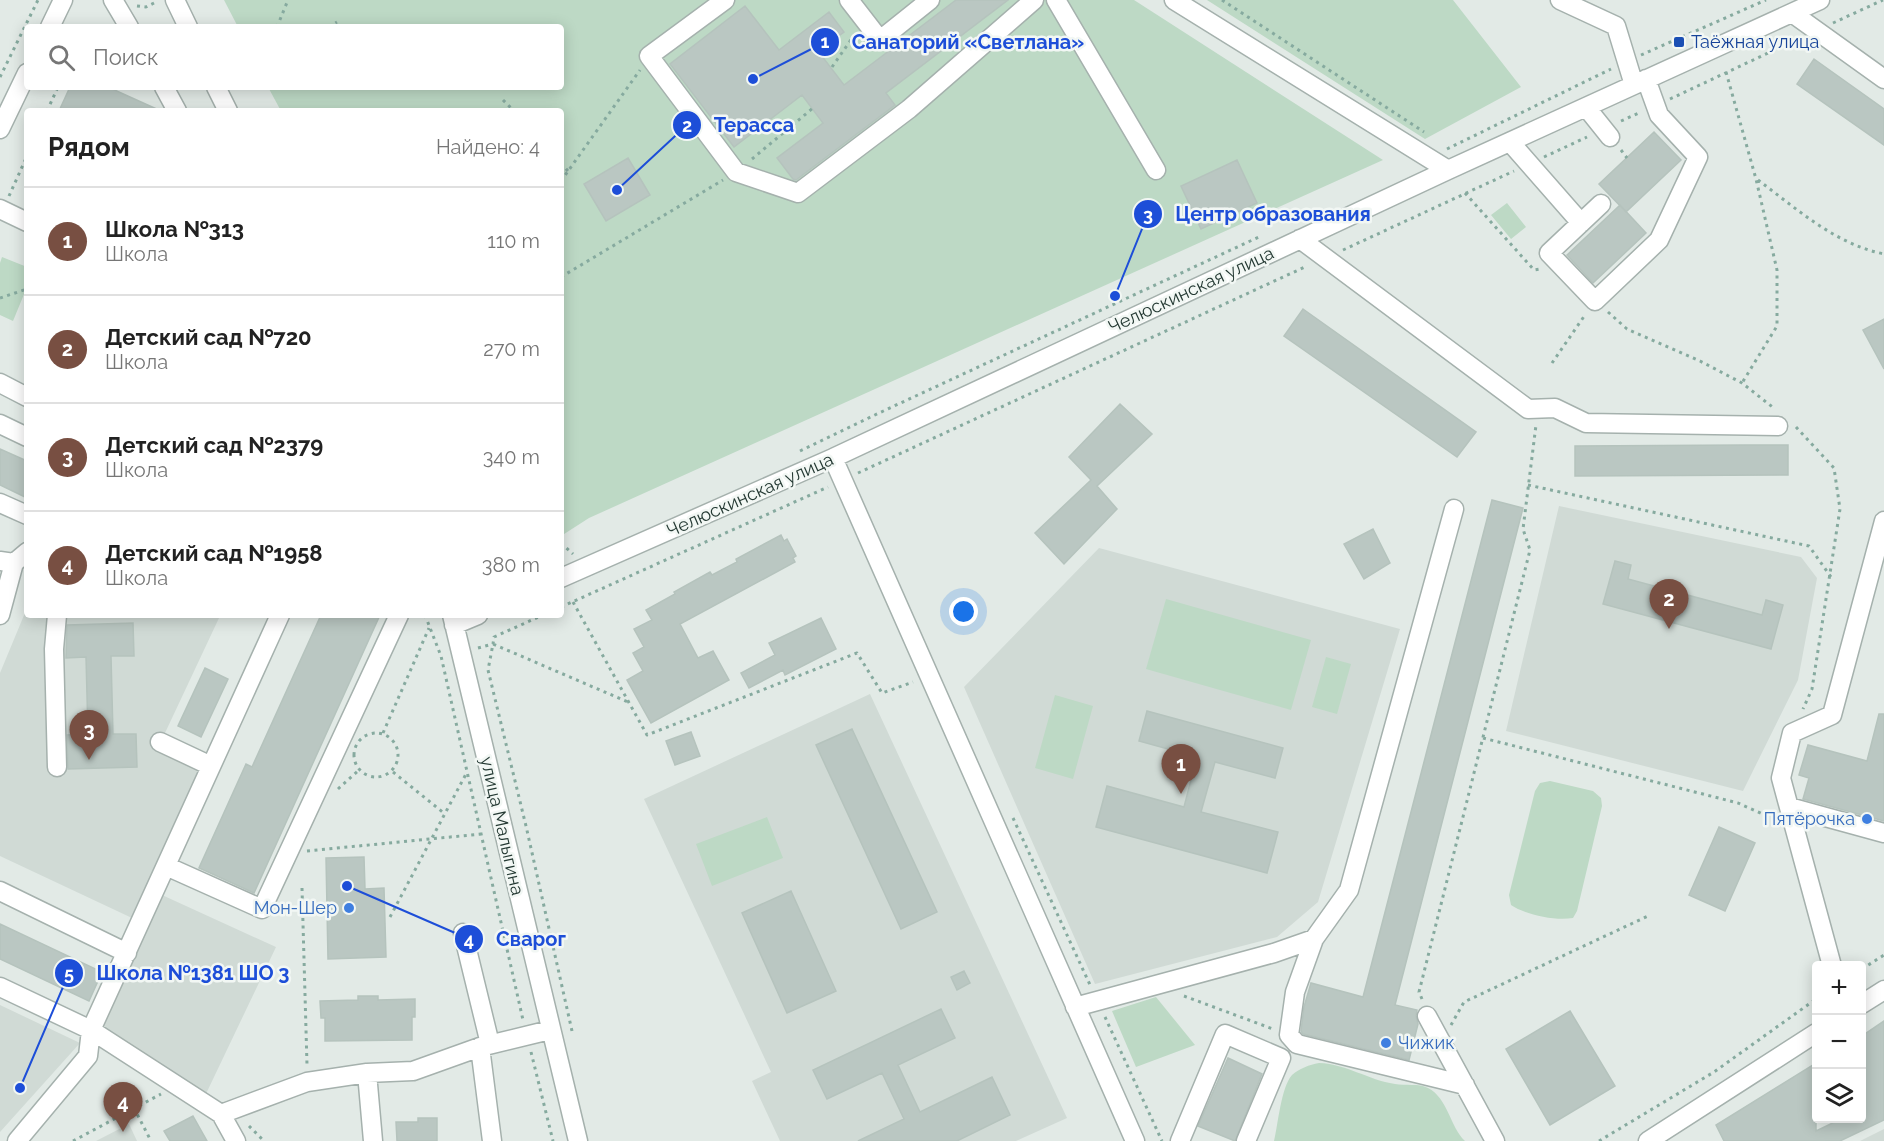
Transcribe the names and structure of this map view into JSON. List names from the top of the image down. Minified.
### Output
{"streets":{"street":["Челюскинская улица","улица Малыгина"]},"places":{"transit":["Таёжная улица"],"other":["Санаторий «Светлана»","Терасса","Центр образования","Пятёрочка","Сварог","Мон-Шер","Чижик","Школа №1381 ШО 3"]},"page":{"search":"Поиск","heading":["Рядом","Найдено: 4"],"list":[{"mark":"1","name":"Школа №313","note":"Школа","value":"110 m"},{"mark":"2","name":"Детский сад №720","note":"Школа","value":"270 m"},{"mark":"3","name":"Детский сад №2379","note":"Школа","value":"340 m"},{"mark":"4","name":"Детский сад №1958","note":"Школа","value":"380 m"}],"pins":["2","3","1","4"],"map_buttons":["+","−"]}}
